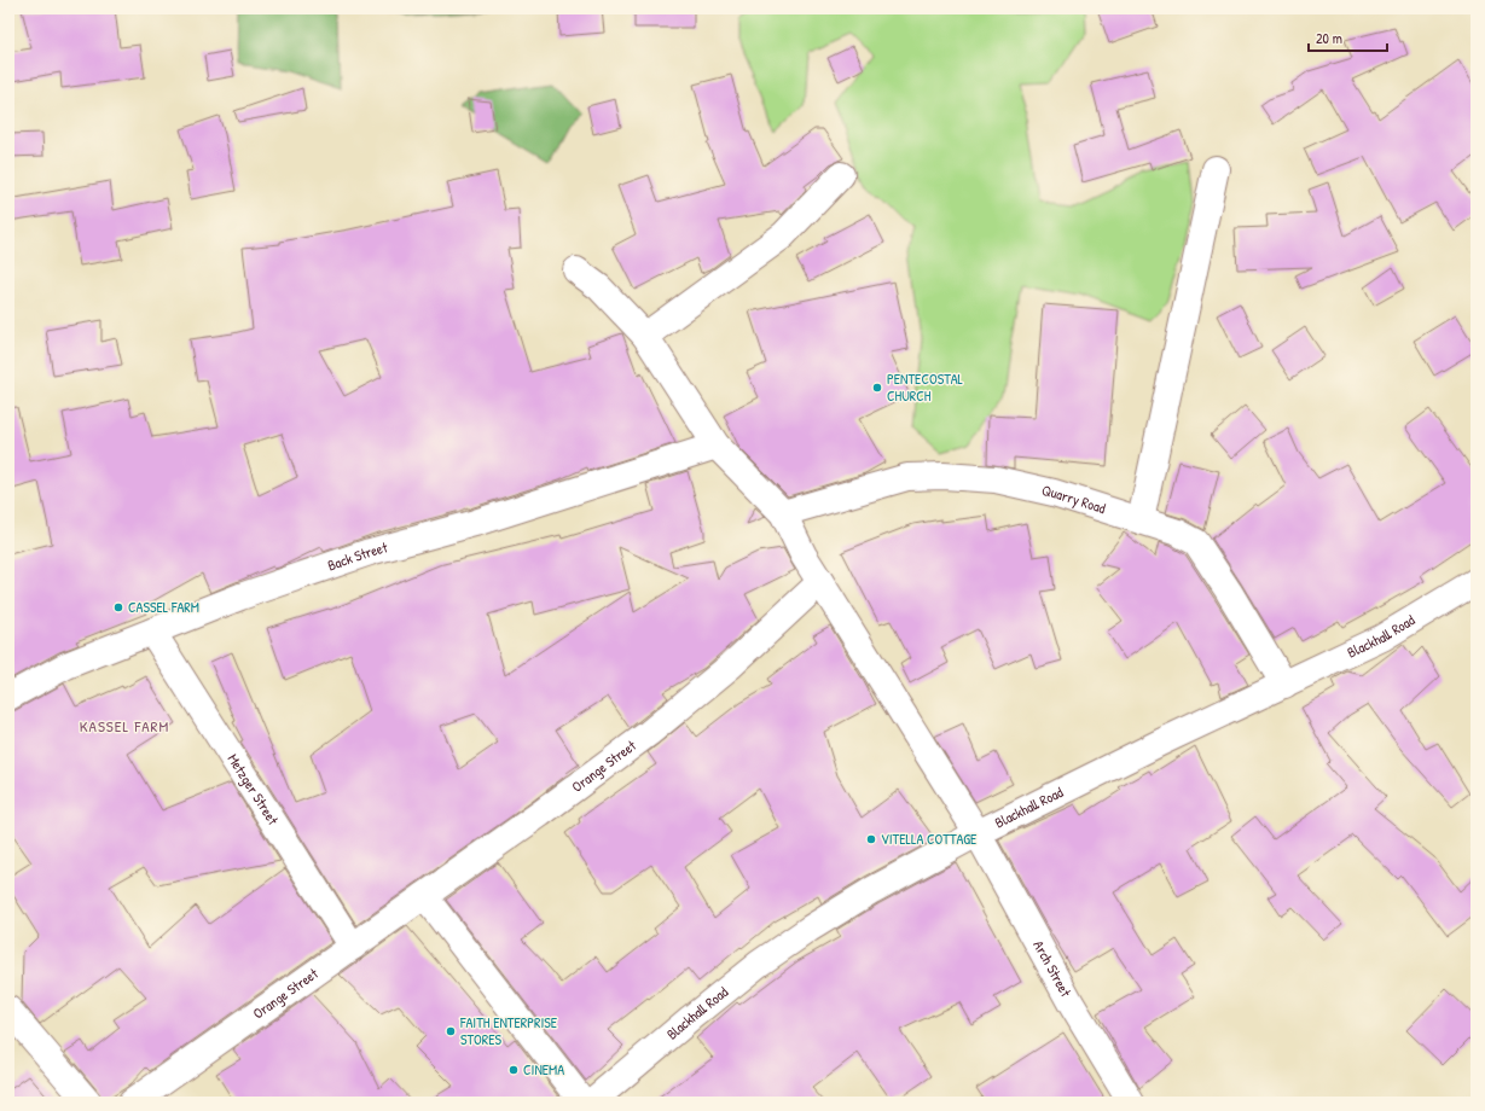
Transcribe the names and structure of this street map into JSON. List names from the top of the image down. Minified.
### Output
{"streets":{"street":["Quarry Road","Back Street","Blackhall Road","Orange Street","Metzger Street","Arch Street"]},"crossings":[["Quarry Road","Blackhall Road"],["Back Street","Metzger Street"],["Blackhall Road","Arch Street"],["Orange Street","Metzger Street"]],"districts":["KASSEL FARM"],"places":["PENTECOSTAL CHURCH","CASSEL FARM","VITELLA COTTAGE","FAITH ENTERPRISE STORES","CINEMA"],"scale_bar":"20 m"}
